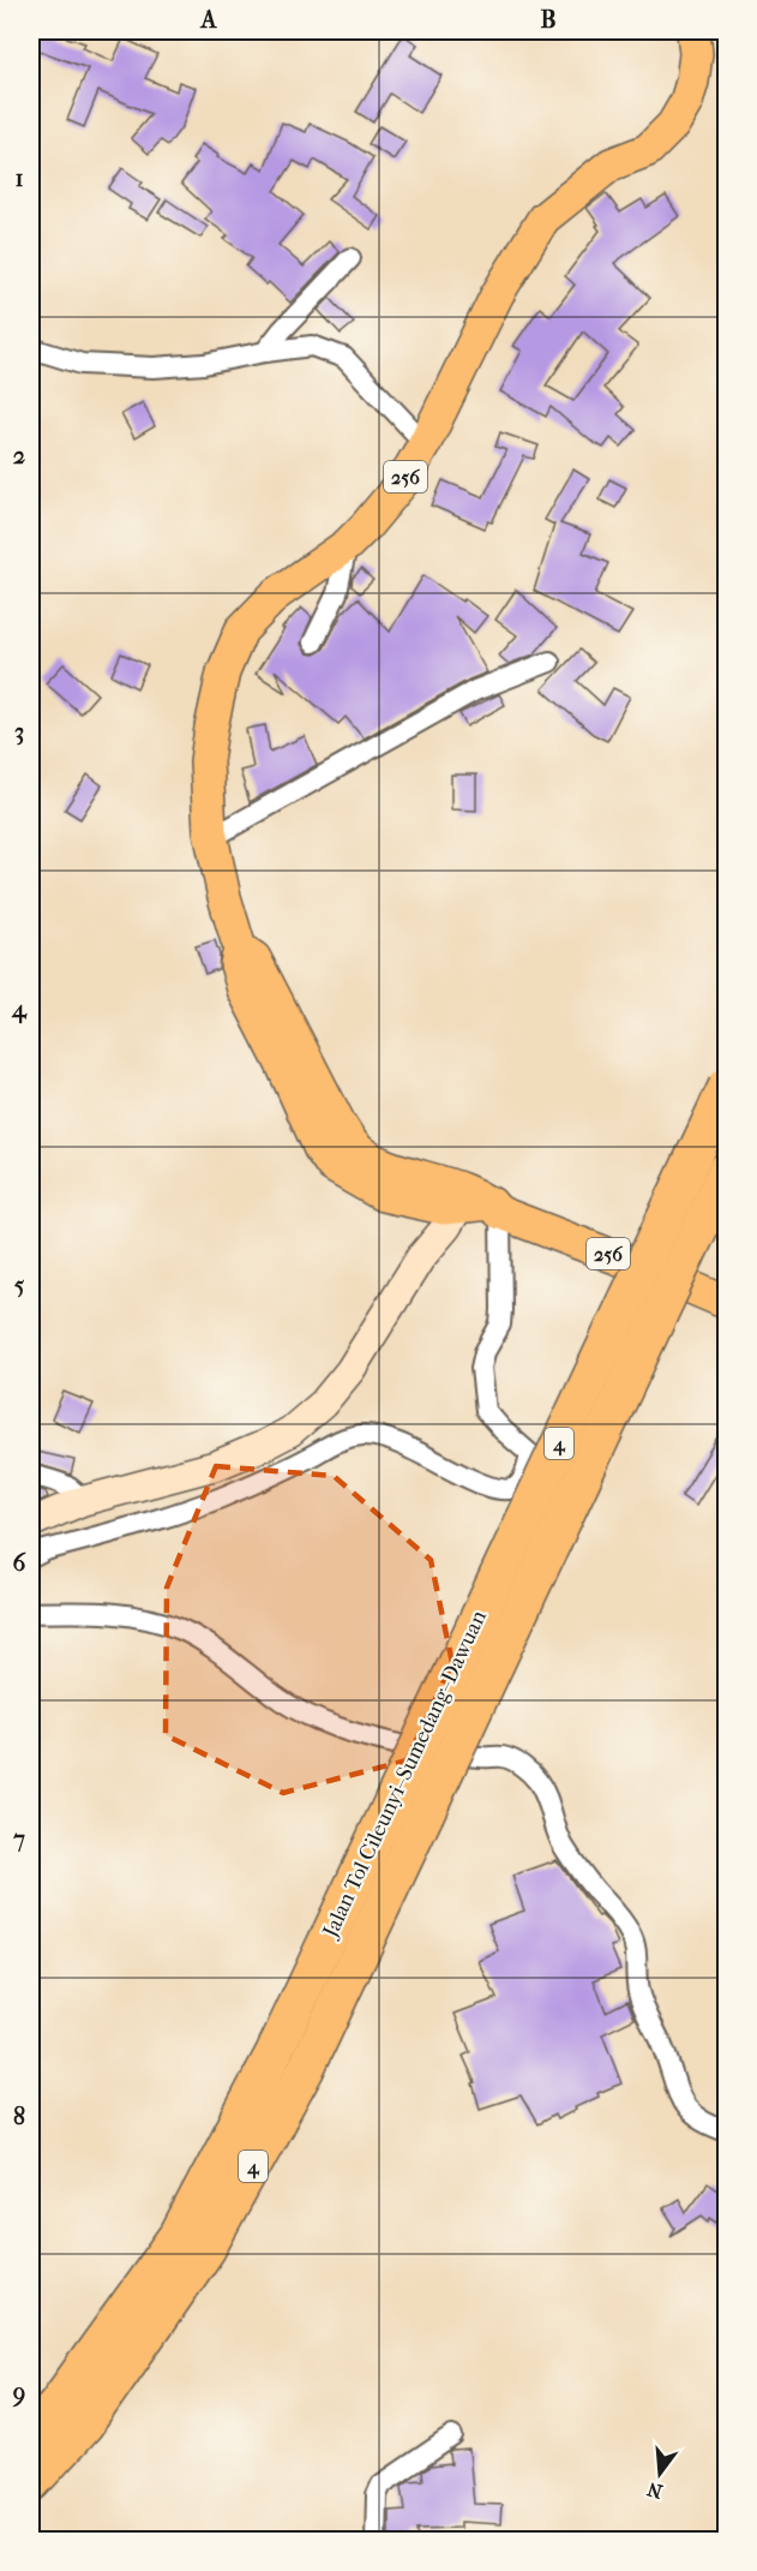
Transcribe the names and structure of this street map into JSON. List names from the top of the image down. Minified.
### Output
{"streets":{"highway":["4","Jalan Tol Cileunyi–Sumedang–Dawuan"],"main road":["256"]},"north":"bottom","grid":{"columns":["A","B"],"rows":["1","2","3","4","5","6","7","8","9"]}}
